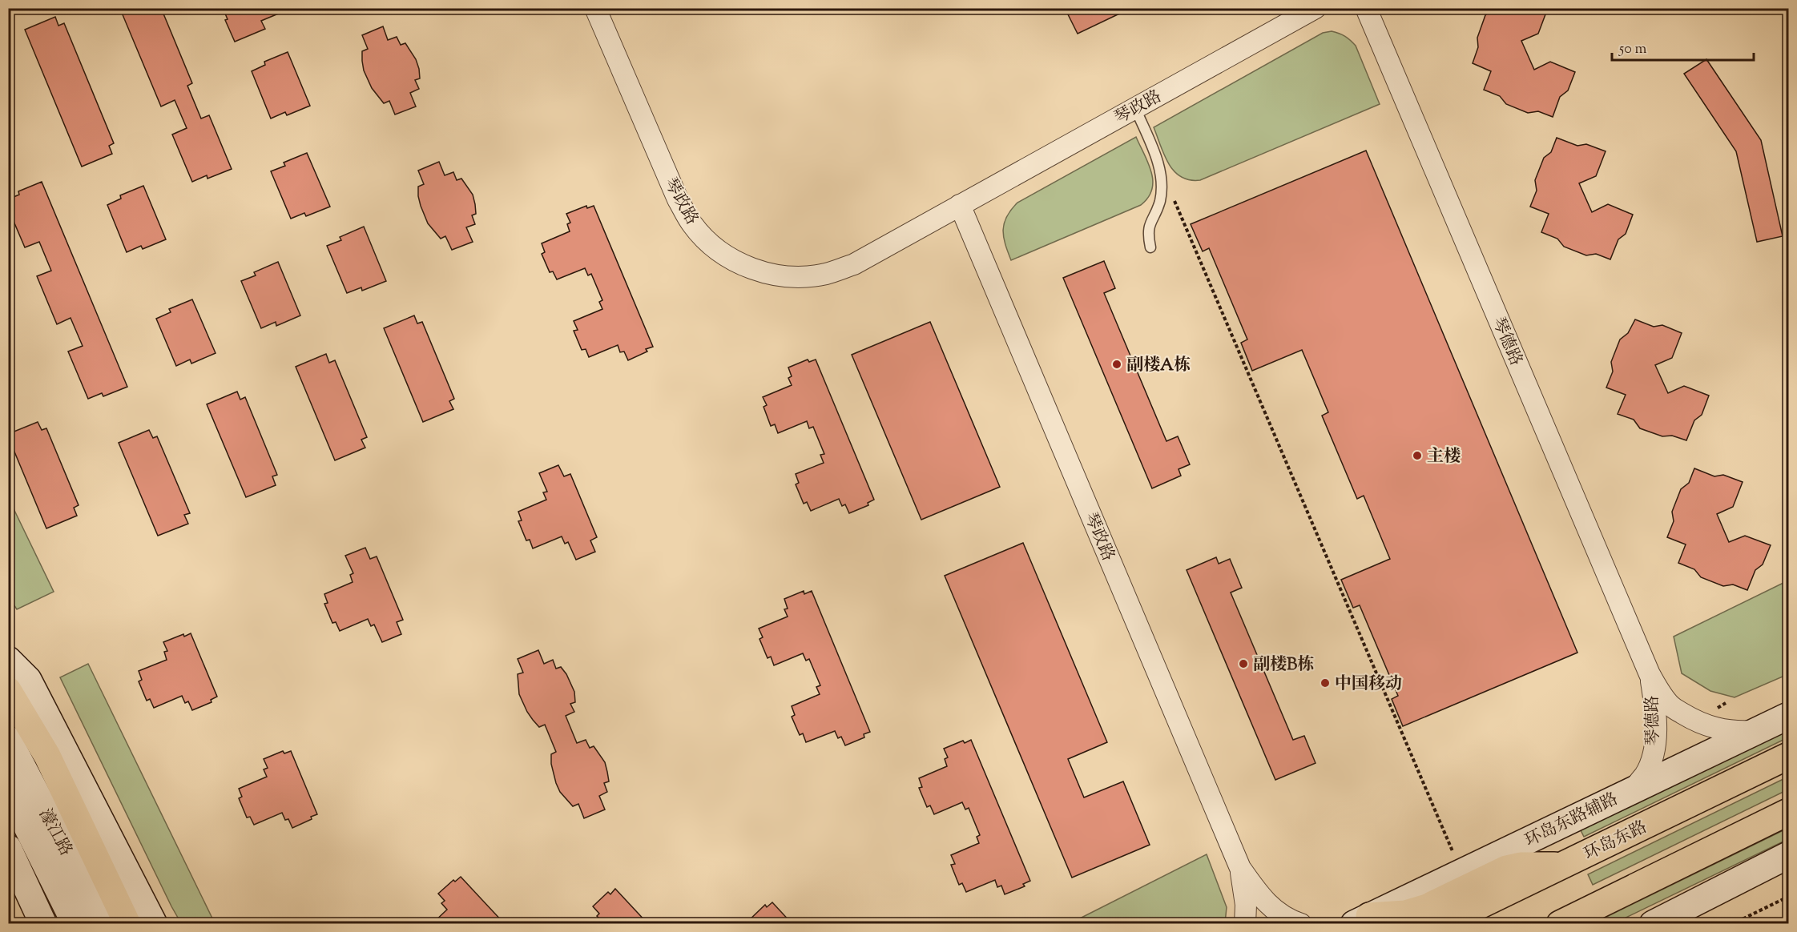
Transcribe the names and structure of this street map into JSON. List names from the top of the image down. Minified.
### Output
{"streets":{"main road":["环岛东路辅路","濠江路","环岛东路"],"street":["琴政路","琴德路"]},"crossings":[["琴德路","环岛东路辅路"]],"places":["副楼A栋","主楼","副楼B栋","中国移动"],"scale_bar":"50 m"}
